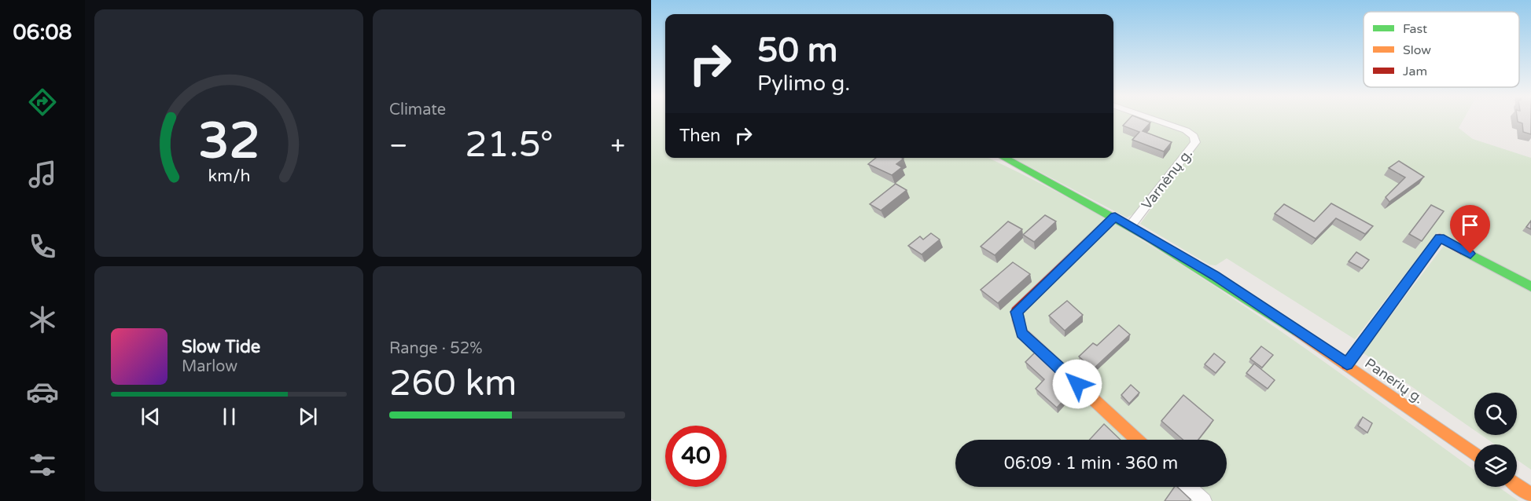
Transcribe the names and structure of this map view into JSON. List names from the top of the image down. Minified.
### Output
{"streets":{"street":["Varnėnų g.","Panerių g."]},"crossings":[["Varnėnų g.","Panerių g."]],"legend":["Fast","Slow","Jam"],"page":{"tabs":"06:08","tile":["Climate",["Range · 52%","260 km"]],"turn":["50 m","Pylimo g."],"then":"Then","heat":["−","21.5°","+"],"song":["Slow Tide","Marlow"],"limit":"40","trip":"06:09 · 1 min · 360 m","gauge":["32","km/h"]}}
